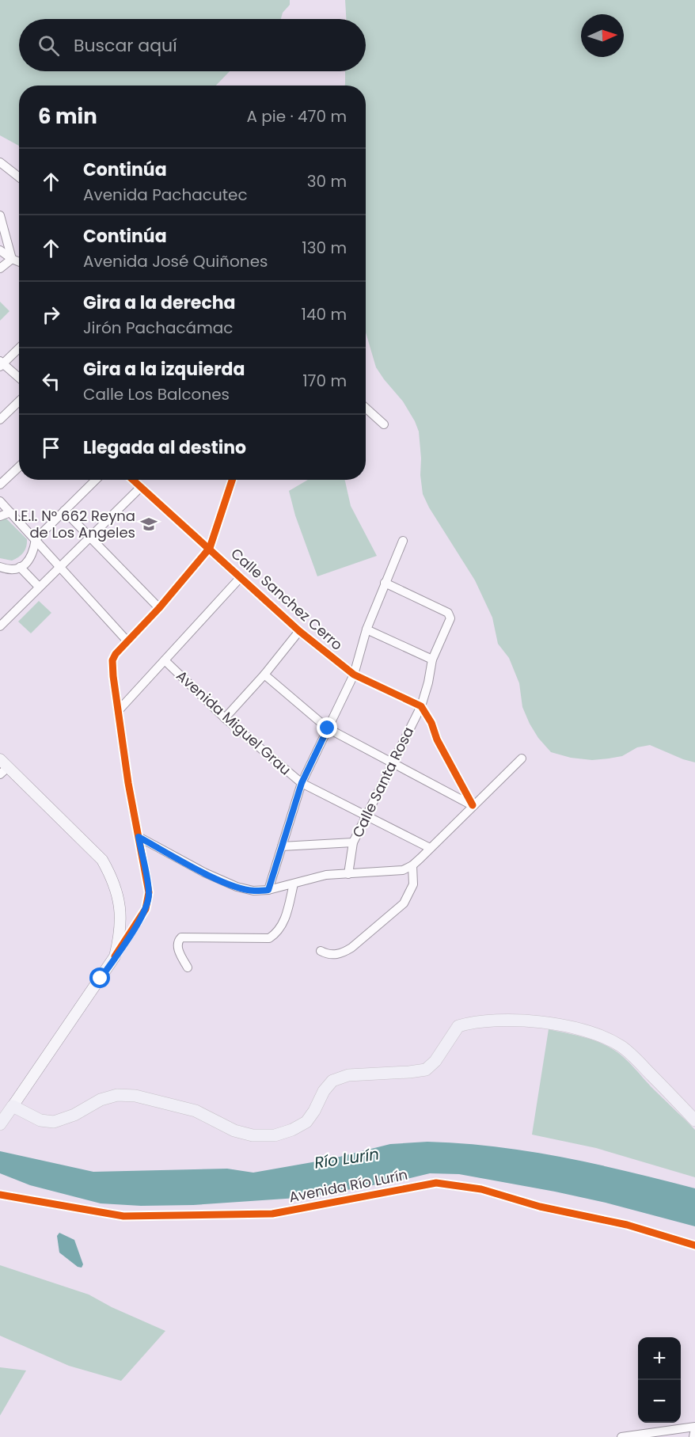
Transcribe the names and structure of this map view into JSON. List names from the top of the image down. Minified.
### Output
{"streets":{"street":["Calle Sanchez Cerro","Avenida Miguel Grau","Calle Santa Rosa","Avenida Río Lurín"]},"crossings":[["Calle Sanchez Cerro","Calle Santa Rosa"],["Avenida Miguel Grau","Calle Santa Rosa"]],"water":["Río Lurín"],"places":{"school or university":["I.E.I. N° 662 Reyna de Los Angeles"]},"north":"right","page":{"search":"Buscar aquí","heading":["6 min","A pie · 470 m"],"list":[["Continúa","Avenida Pachacutec","30 m"],["Continúa","Avenida José Quiñones","130 m"],["Gira a la derecha","Jirón Pachacámac","140 m"],["Gira a la izquierda","Calle Los Balcones","170 m"],"Llegada al destino"],"map_buttons":["+","−"]}}
